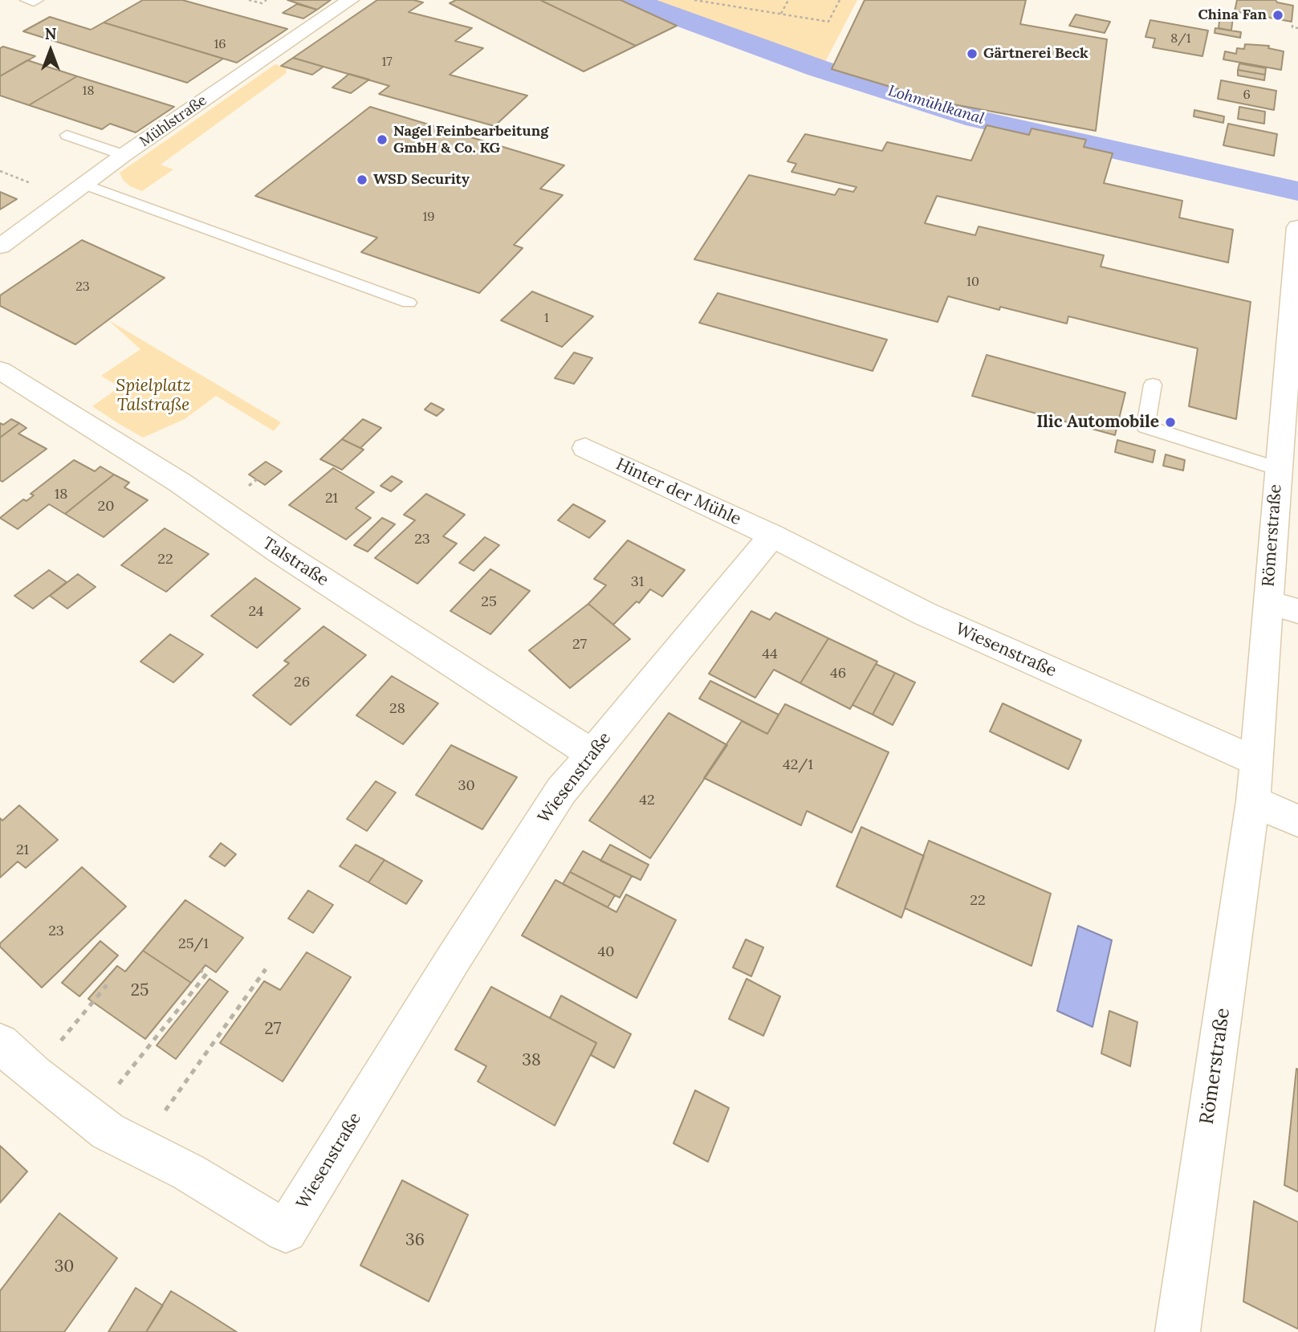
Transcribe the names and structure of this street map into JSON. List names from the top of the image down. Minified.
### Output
{"streets":{"street":["Mühlstraße","Hinter der Mühle","Römerstraße","Talstraße","Wiesenstraße"]},"crossings":[["Hinter der Mühle","Wiesenstraße"],["Römerstraße","Wiesenstraße"],["Talstraße","Wiesenstraße"]],"water":["Lohmühlkanal"],"parks":["Spielplatz Talstraße"],"places":["China Fan","Gärtnerei Beck","Nagel Feinbearbeitung GmbH & Co. KG","WSD Security","Ilic Automobile"],"house_numbers":["8/1","16","17","18","6","19","10","23","1","18","21","20","23","22","31","25","24","27","44","46","26","28","42/1","30","42","21","22","23","25/1","40","25","27","38","36","30"],"north":"top"}
